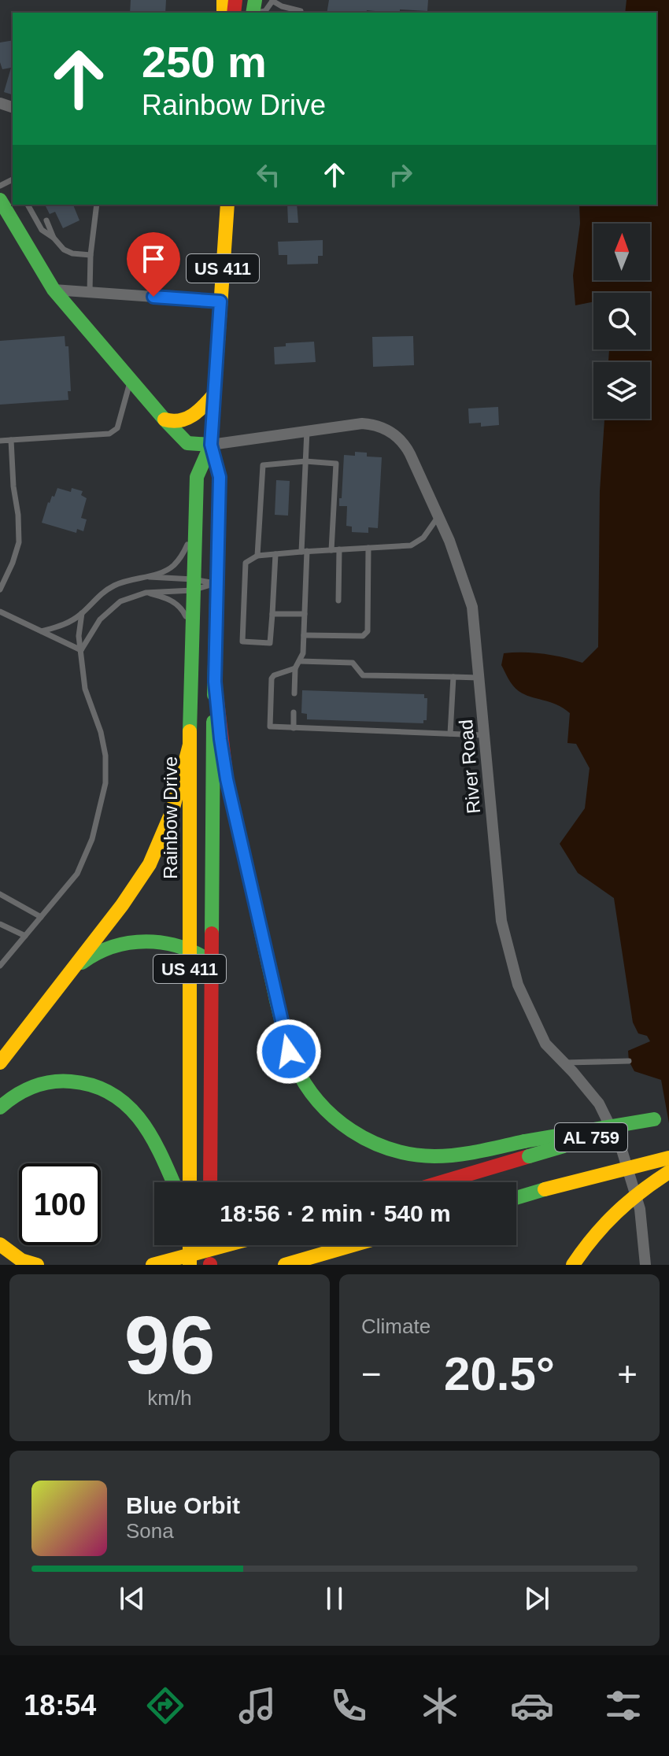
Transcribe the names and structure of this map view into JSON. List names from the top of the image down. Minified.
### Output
{"streets":{"main road":["US 411","Rainbow Drive","AL 759"],"street":["River Road"]},"crossings":[["River Road","Rainbow Drive"]],"north":"top","page":{"turn":["250 m","Rainbow Drive"],"limit":"100","trip":"18:56 · 2 min · 540 m","tile":[["96","km/h"],"Climate"],"heat":["−","20.5°","+"],"song":["Blue Orbit","Sona"],"tabs":"18:54"}}
